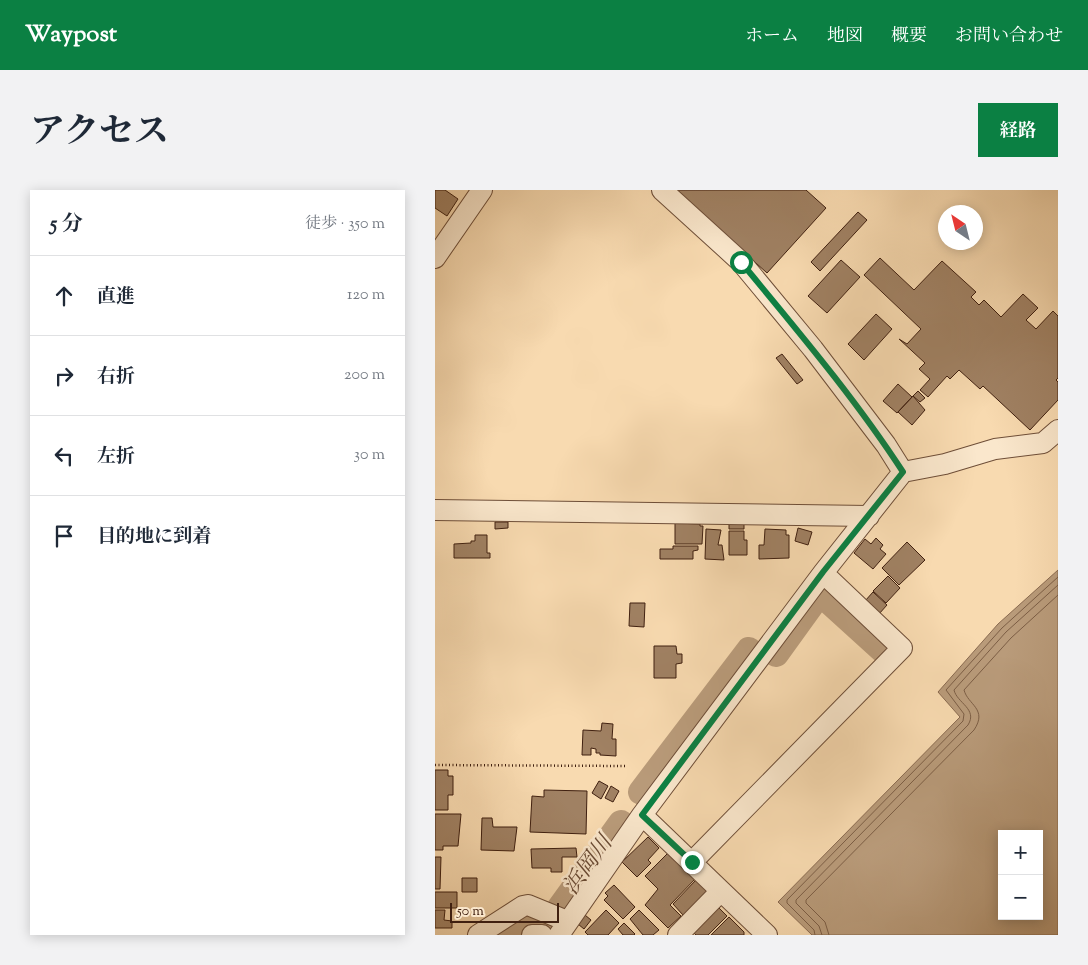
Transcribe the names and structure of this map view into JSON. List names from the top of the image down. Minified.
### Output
{"water":["浜岡川"],"scale_bar":"50 m","north":"top left","page":{"header":"Waypost","nav":["ホーム","地図","概要","お問い合わせ"],"title":"アクセス","buttons":"経路","heading":["5 分","徒歩 · 350 m"],"list":[["直進","120 m"],["右折","200 m"],["左折","30 m"],"目的地に到着"],"map_buttons":["+","−"],"scale":"50 m"}}
